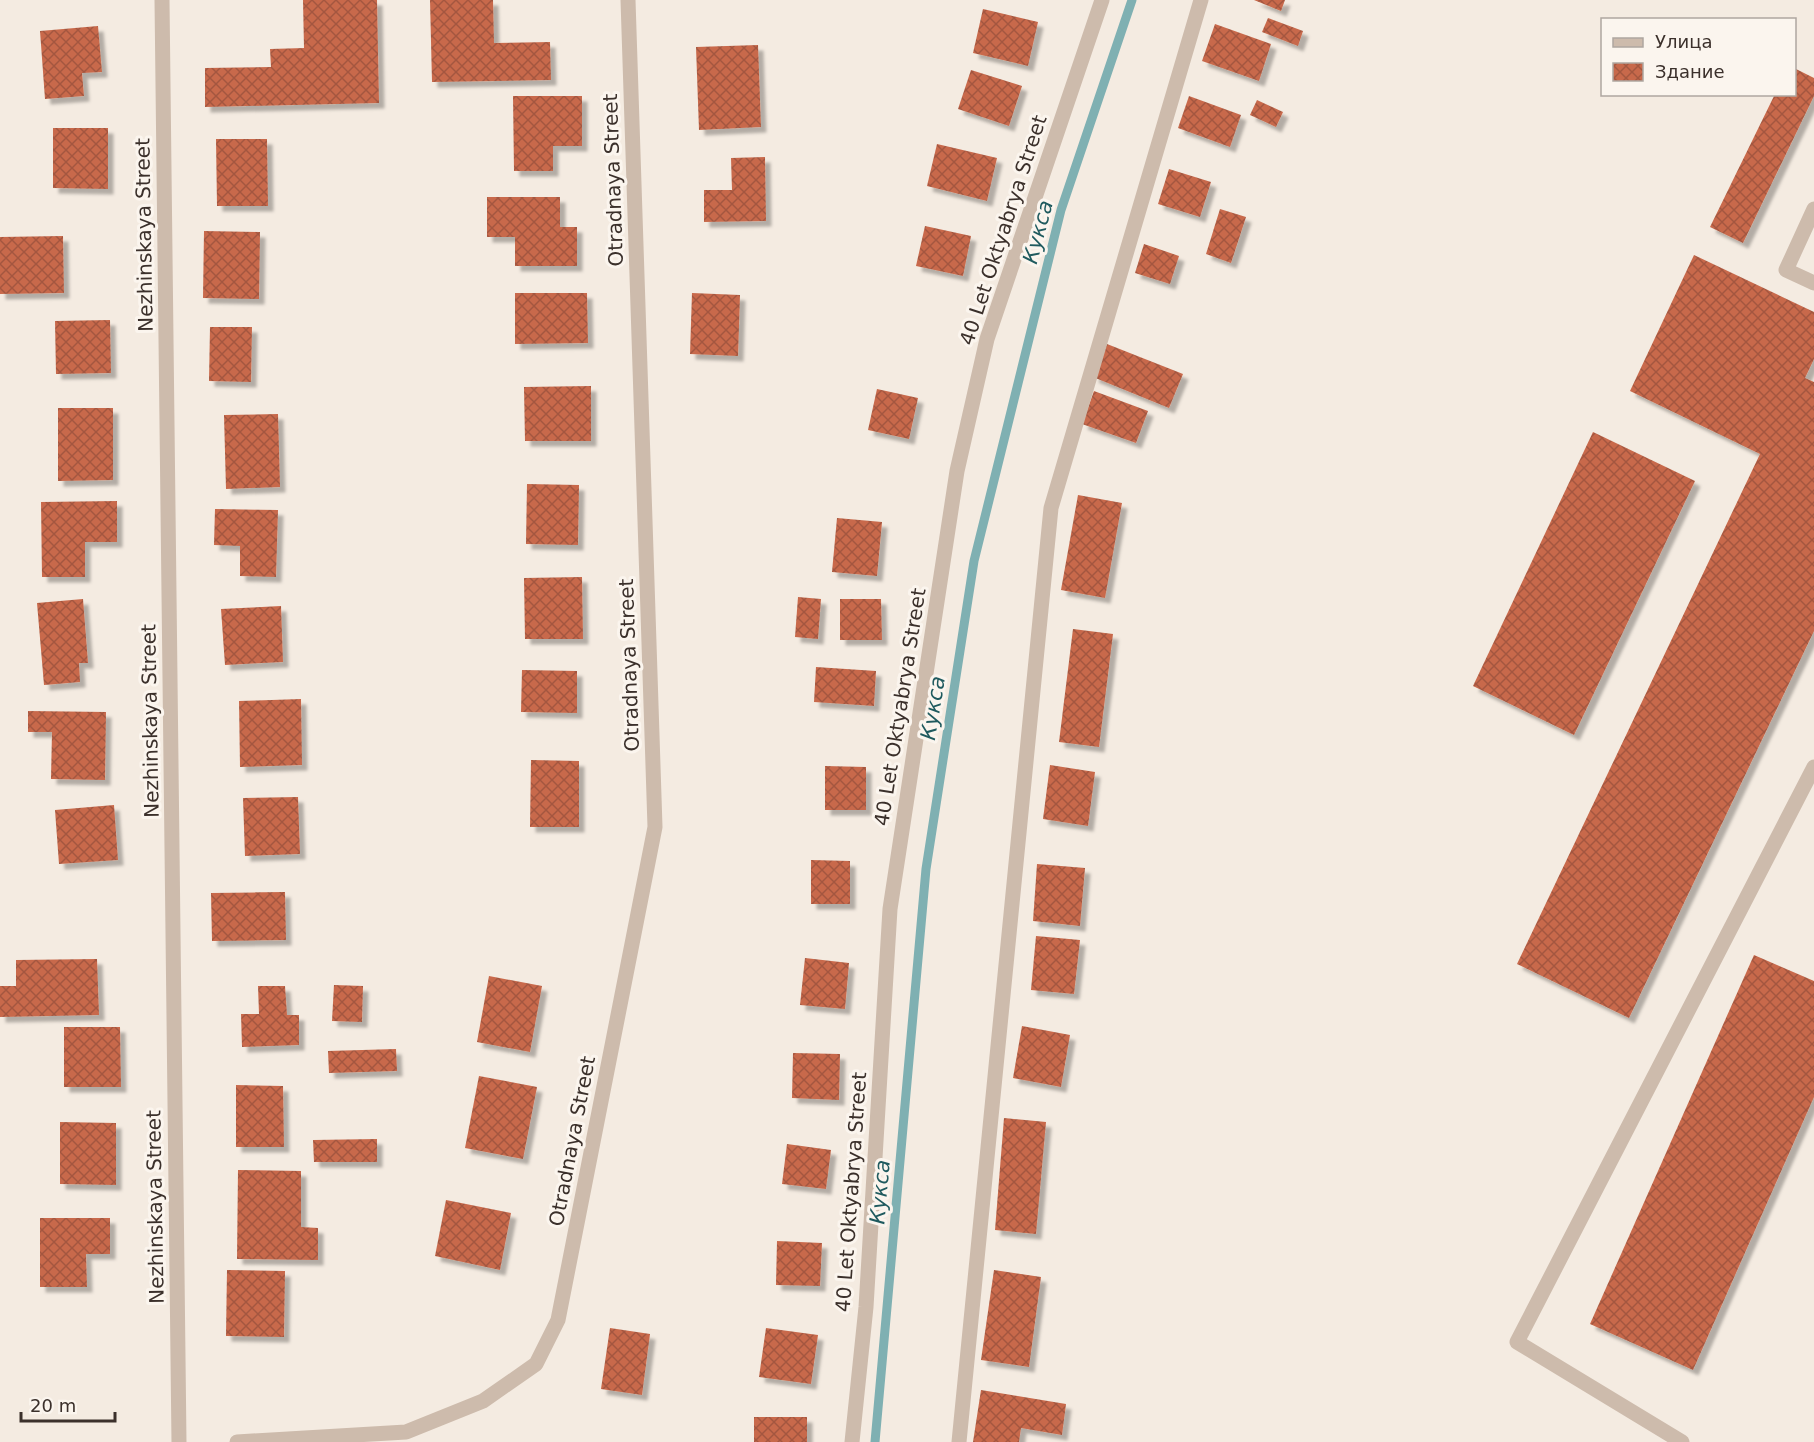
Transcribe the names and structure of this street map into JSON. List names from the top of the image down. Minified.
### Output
{"streets":{"street":["Otradnaya Street","40 Let Oktyabrya Street","Nezhinskaya Street"]},"water":["Кукса"],"legend":["Улица","Здание"],"scale_bar":"20 m"}
